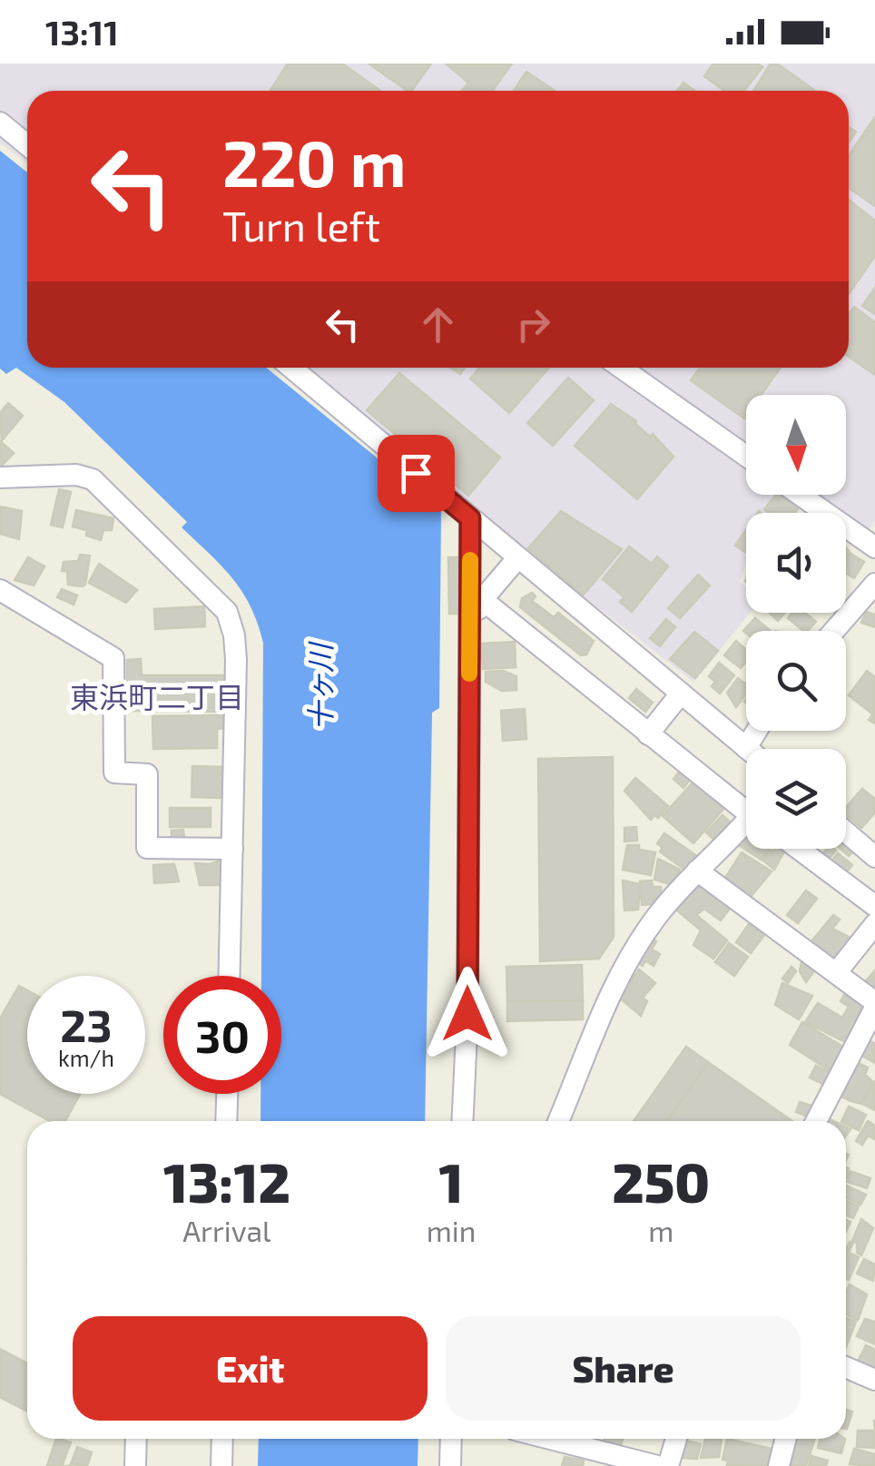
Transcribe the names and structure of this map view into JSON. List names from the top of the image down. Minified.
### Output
{"districts":["東浜町二丁目"],"water":["十ヶ川"],"north":"bottom","page":{"status":"13:11","turn":["220 m","Turn left"],"speed":"23 km/h","limit":"30","eta":["13:12","Arrival","1","min","250","m"],"buttons":["Exit","Share"]}}
